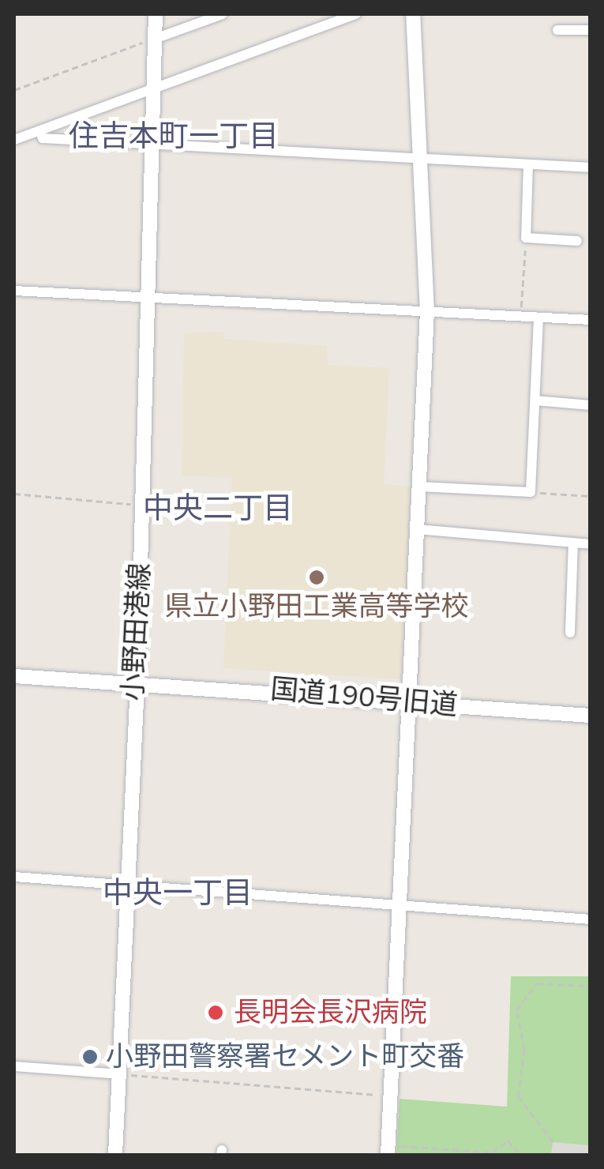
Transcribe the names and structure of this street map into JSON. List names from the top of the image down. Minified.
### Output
{"streets":{"street":["小野田港線","国道190号旧道"]},"crossings":[["小野田港線","国道190号旧道"]],"districts":["住吉本町一丁目","中央二丁目","中央一丁目"],"places":["県立小野田工業高等学校","長明会長沢病院","小野田警察署セメント町交番"]}
